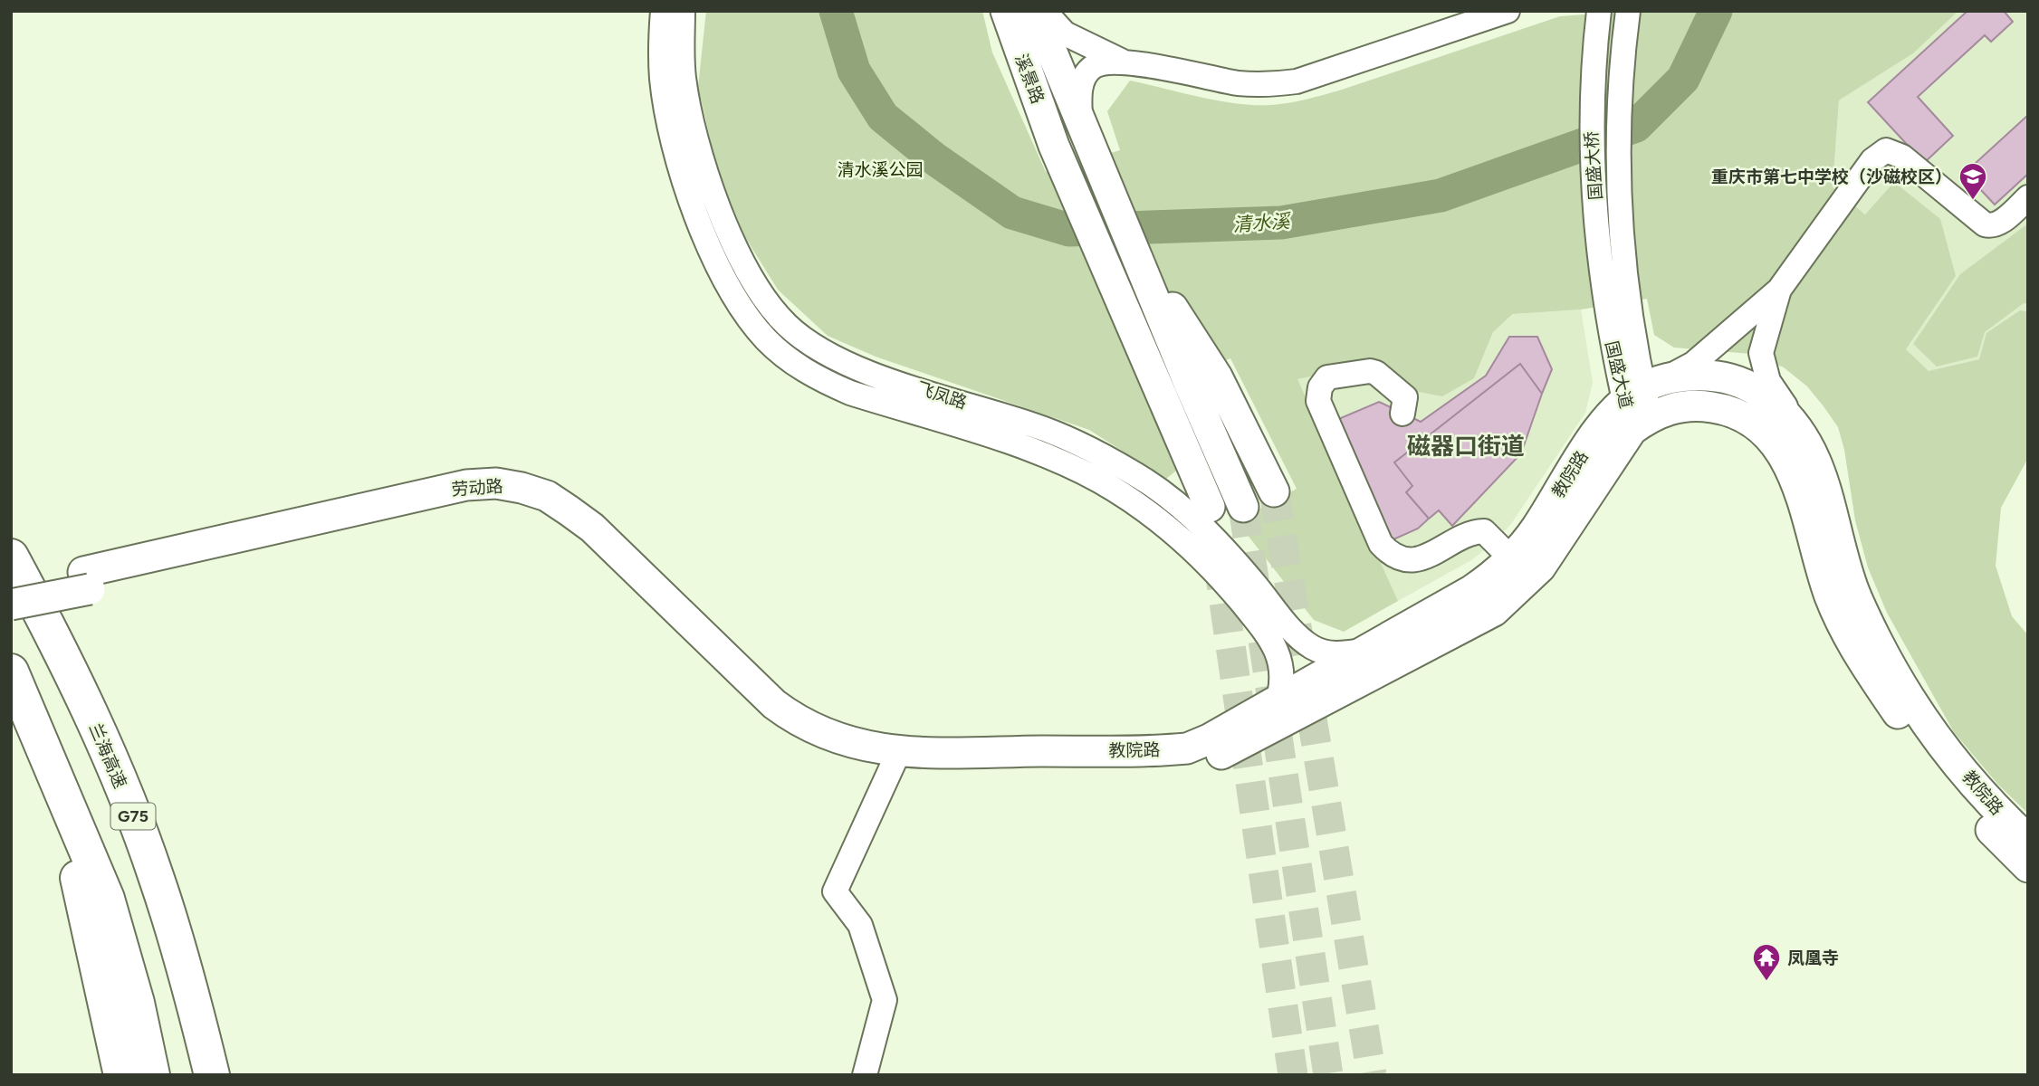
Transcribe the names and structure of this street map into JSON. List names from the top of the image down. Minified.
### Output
{"streets":{"highway":["兰海高速","G75"],"main road":["溪景路","教院路","劳动路"],"street":["国盛大桥","国盛大道","飞凤路"]},"crossings":[["国盛大桥","国盛大道"],["国盛大道","教院路"],["飞凤路","教院路"],["教院路","劳动路"]],"districts":["磁器口街道"],"water":["清水溪"],"parks":["清水溪公园"],"places":{"school or university":["重庆市第七中学校（沙磁校区）"],"temple":["凤凰寺"]}}
